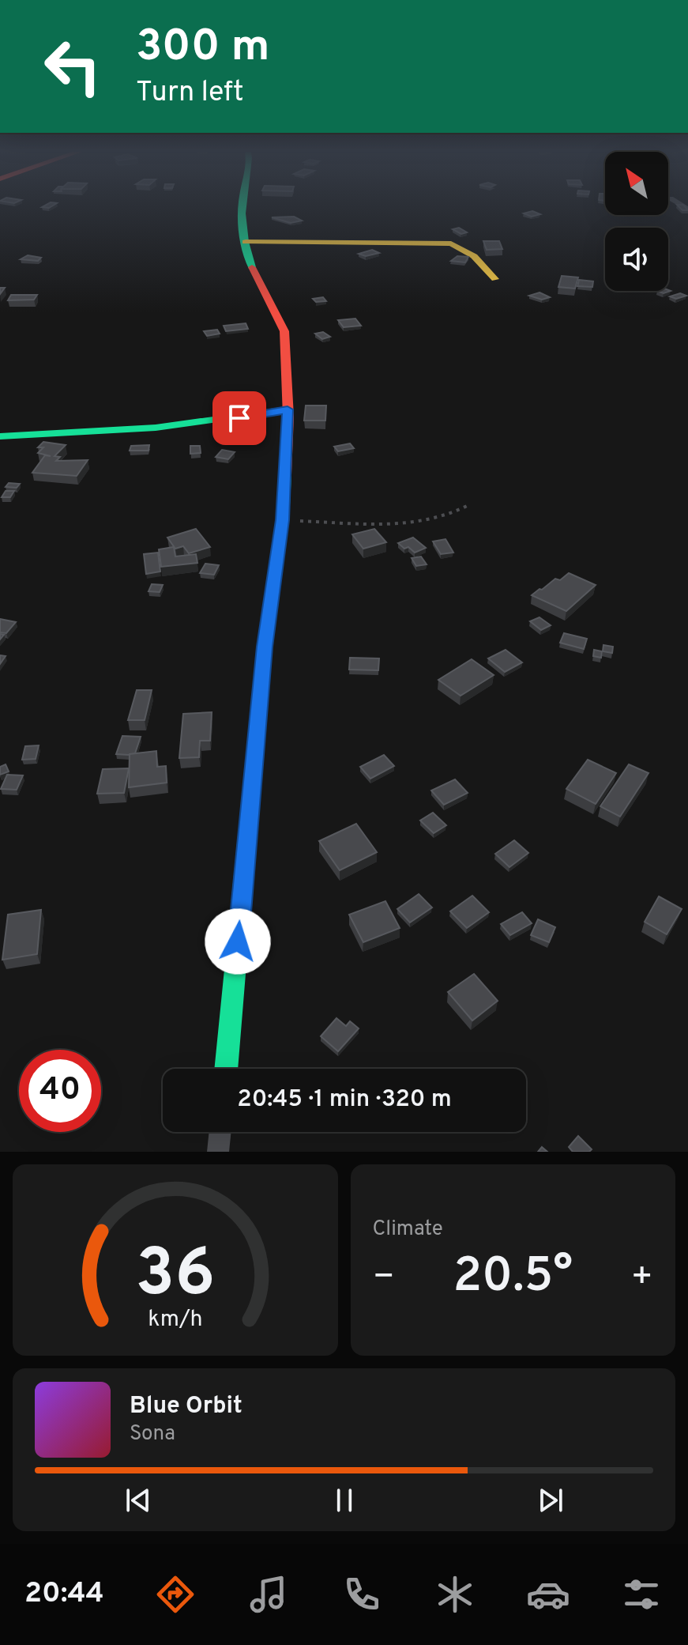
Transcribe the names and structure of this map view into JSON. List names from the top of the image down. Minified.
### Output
{"north":"top left","page":{"turn":["300 m","Turn left"],"limit":"40","trip":"20:45 · 1 min · 320 m","tile":"Climate","heat":["−","20.5°","+"],"song":["Blue Orbit","Sona"],"tabs":"20:44","gauge":["36","km/h"]}}
